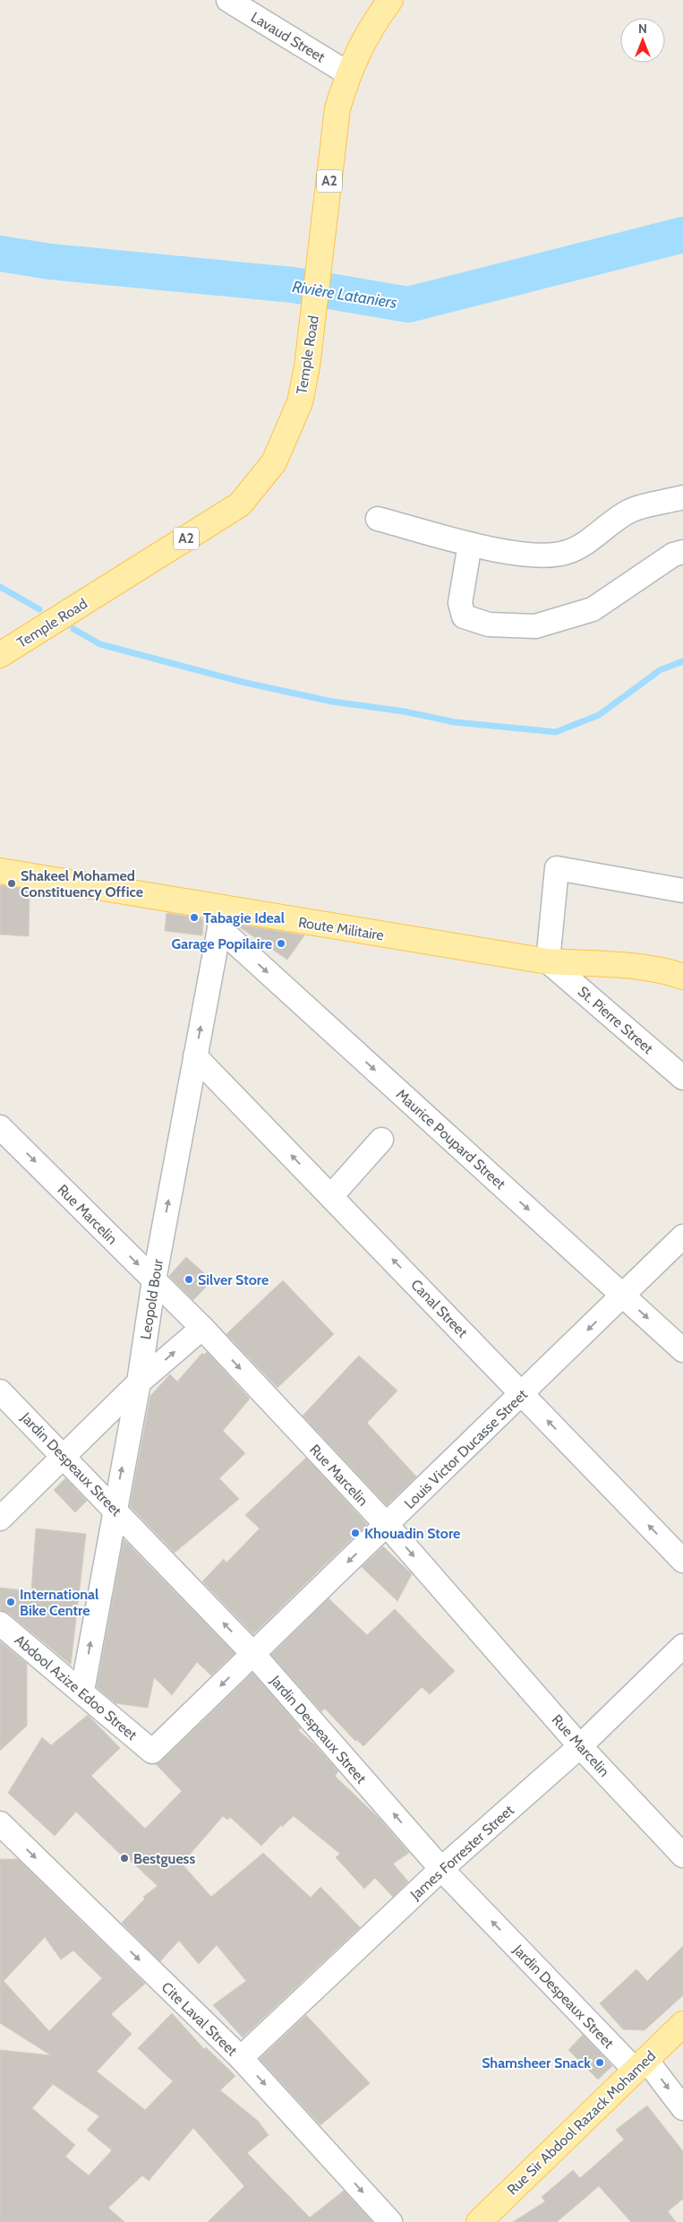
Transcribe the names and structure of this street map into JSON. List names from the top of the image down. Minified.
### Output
{"streets":{"main road":["A2","Temple Road","Route Militaire","Rue Sir Abdool Razack Mohamed"],"street":["Lavaud Street","St. Pierre Street","Maurice Poupard Street","Rue Marcelin","Leopold Bour","Canal Street","Louis Victor Ducasse Street","Jardin Despeaux Street","Abdool Azize Edoo Street","James Forrester Street","Cite Laval Street"]},"crossings":[["Lavaud Street","Temple Road"],["Route Militaire","St. Pierre Street"],["Route Militaire","Maurice Poupard Street"],["Route Militaire","Leopold Bour"],["Maurice Poupard Street","Leopold Bour"],["Maurice Poupard Street","Louis Victor Ducasse Street"],["Rue Marcelin","Leopold Bour"],["Rue Marcelin","Louis Victor Ducasse Street"],["Rue Marcelin","James Forrester Street"],["Leopold Bour","Canal Street"],["Leopold Bour","Jardin Despeaux Street"],["Leopold Bour","Abdool Azize Edoo Street"],["Canal Street","Louis Victor Ducasse Street"],["Louis Victor Ducasse Street","Jardin Despeaux Street"],["Louis Victor Ducasse Street","Abdool Azize Edoo Street"],["Jardin Despeaux Street","James Forrester Street"],["Jardin Despeaux Street","Rue Sir Abdool Razack Mohamed"],["James Forrester Street","Cite Laval Street"]],"one_way":["Maurice Poupard Street","Rue Marcelin","Leopold Bour","Canal Street","Louis Victor Ducasse Street","Jardin Despeaux Street","Cite Laval Street"],"water":["Rivière Lataniers"],"places":["Shakeel Mohamed Constituency Office","Tabagie Ideal","Garage Popilaire","Silver Store","Khouadin Store","International Bike Centre","Bestguess","Shamsheer Snack"],"north":"top"}
